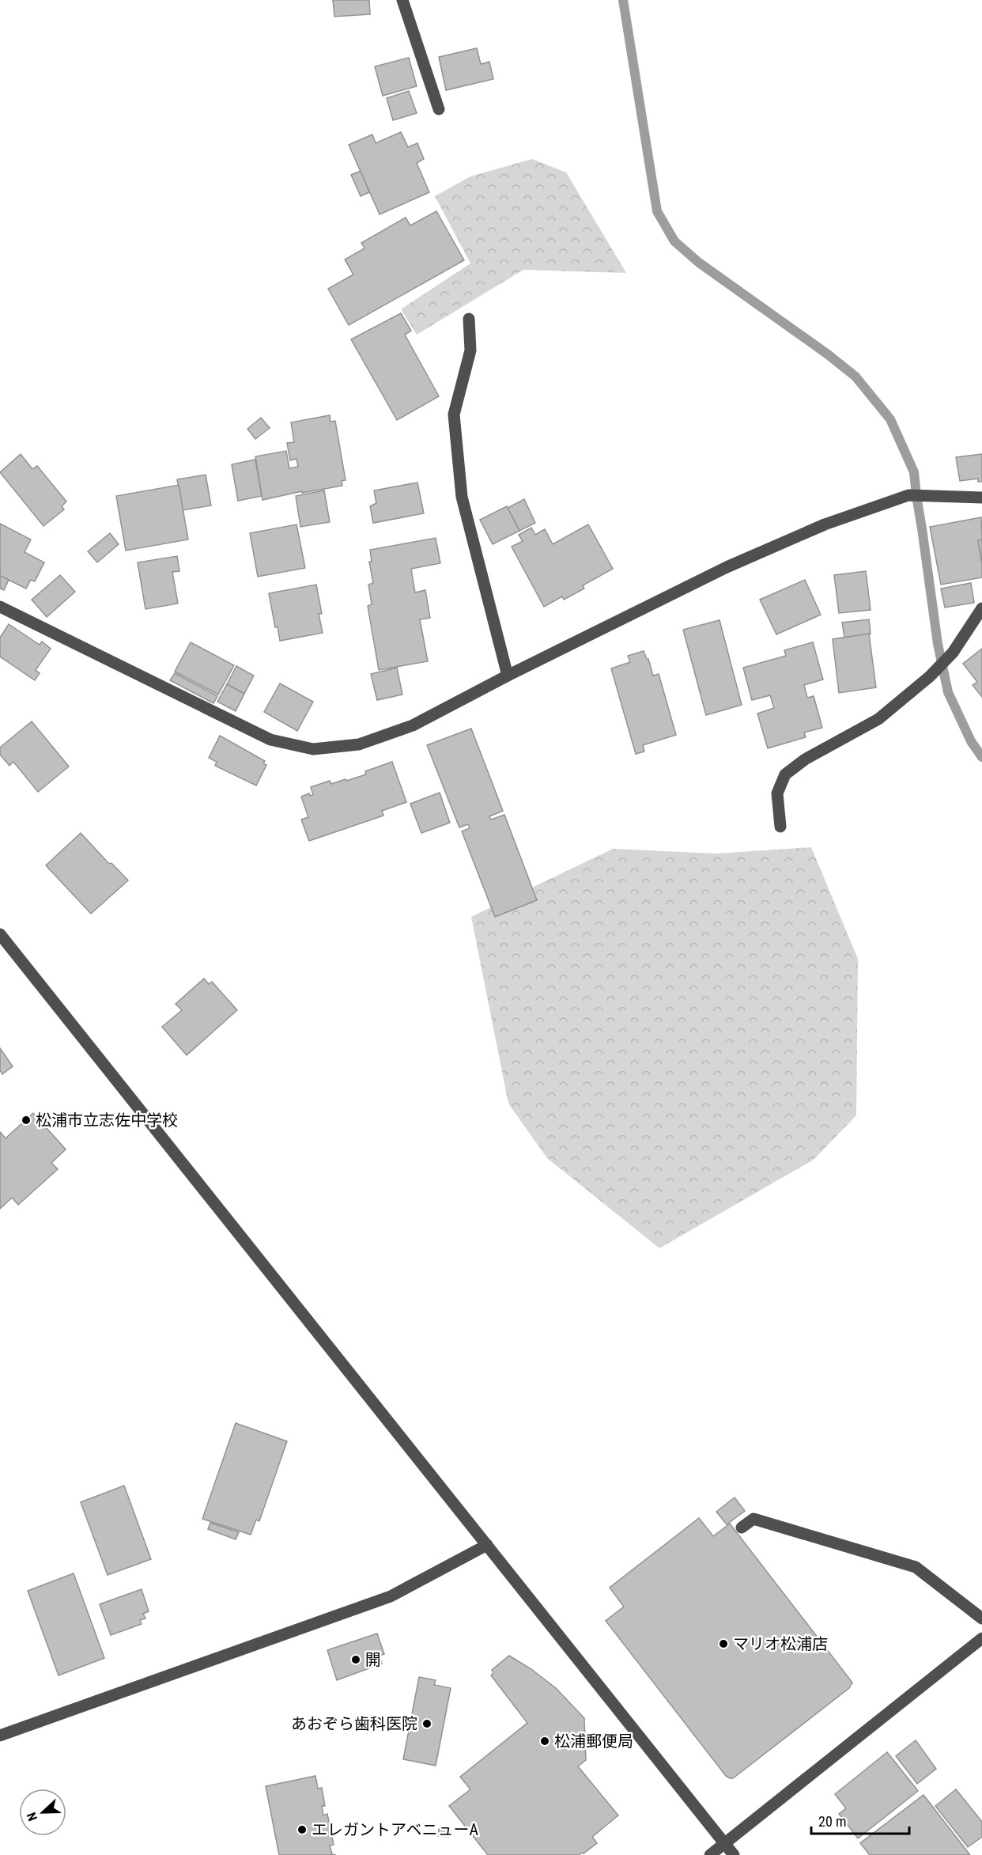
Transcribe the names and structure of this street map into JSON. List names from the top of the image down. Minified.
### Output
{"places":["松浦市立志佐中学校","マリオ松浦店","開","あおぞら歯科医院","松浦郵便局","エレガントアベニューA"],"scale_bar":"20 m","north":"left"}
